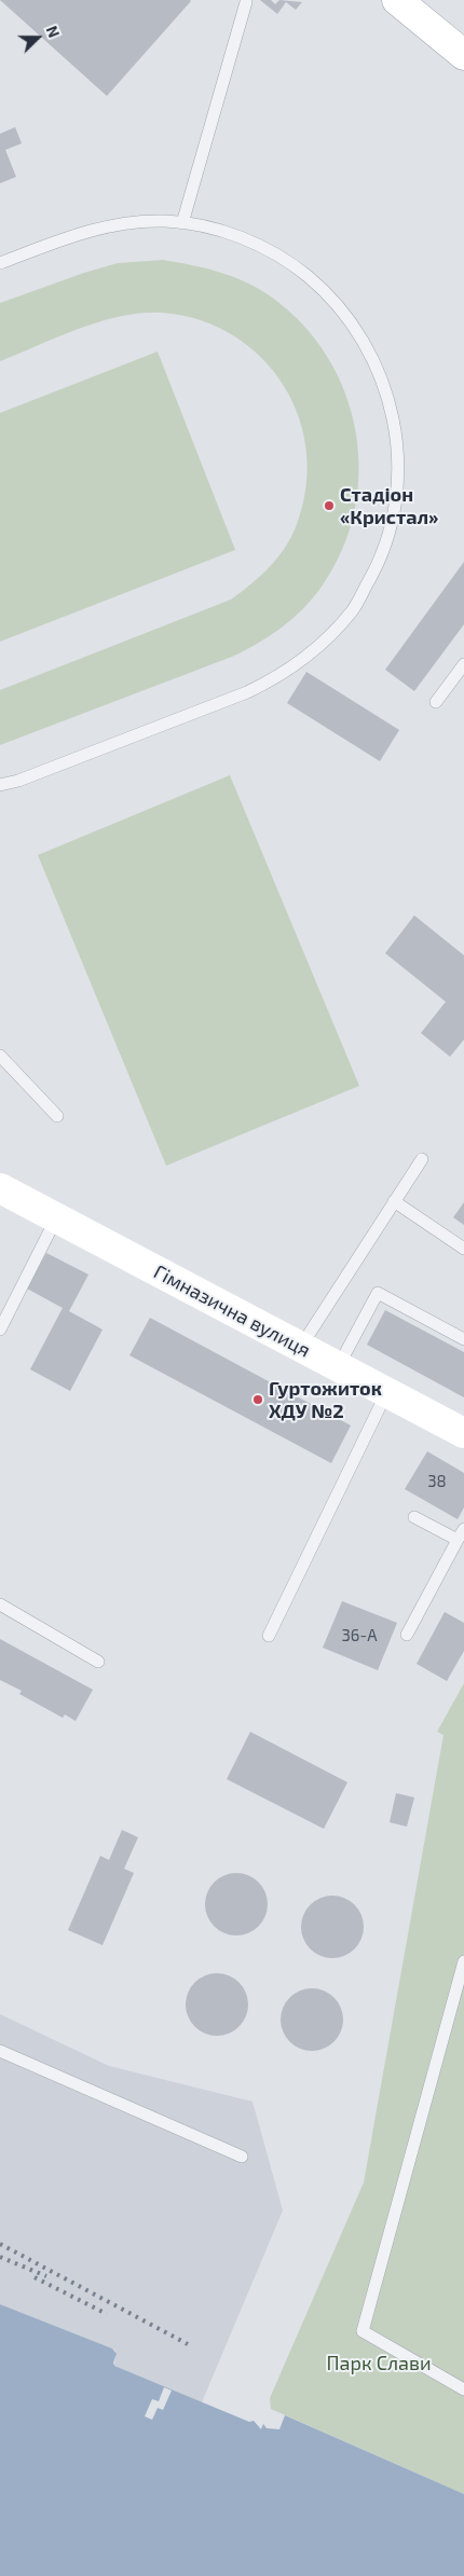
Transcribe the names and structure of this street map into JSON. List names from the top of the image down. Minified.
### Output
{"streets":{"street":["Гімназична вулиця"]},"parks":["Парк Слави"],"places":["Стадіон «Кристал»","Гуртожиток ХДУ №2"],"house_numbers":["38","36-А"],"north":"right"}
